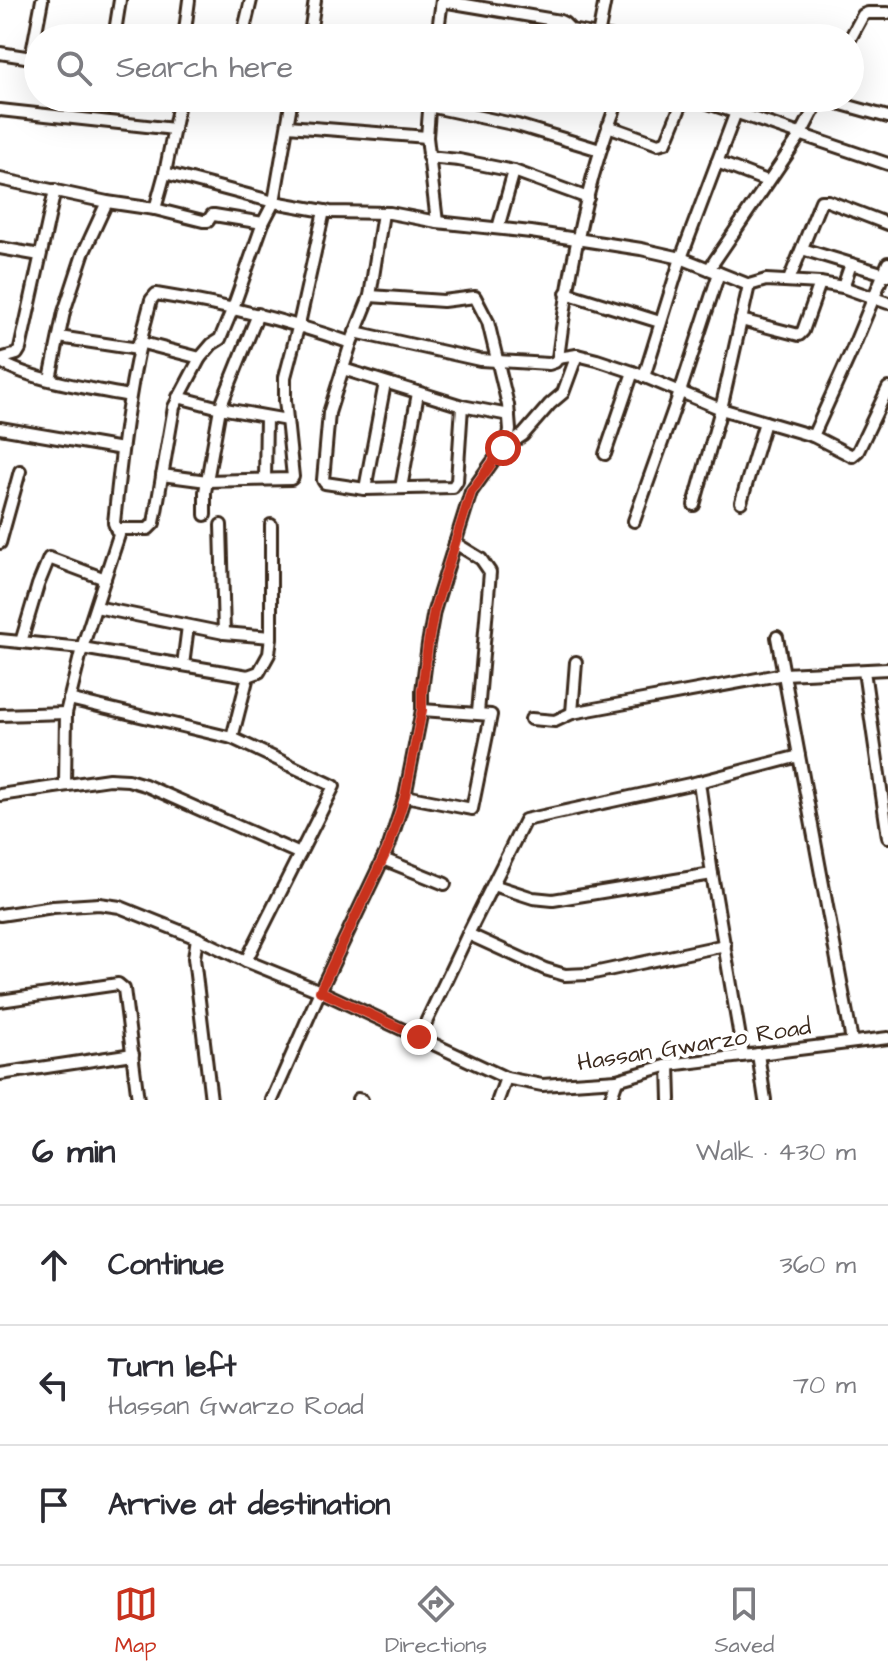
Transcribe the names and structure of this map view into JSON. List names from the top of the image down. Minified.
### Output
{"streets":{"street":["Hassan Gwarzo Road"]},"page":{"search":"Search here","heading":["6 min","Walk · 430 m"],"list":[["Continue","360 m"],["Turn left","Hassan Gwarzo Road","70 m"],"Arrive at destination"],"nav":["Map","Directions","Saved"]}}
